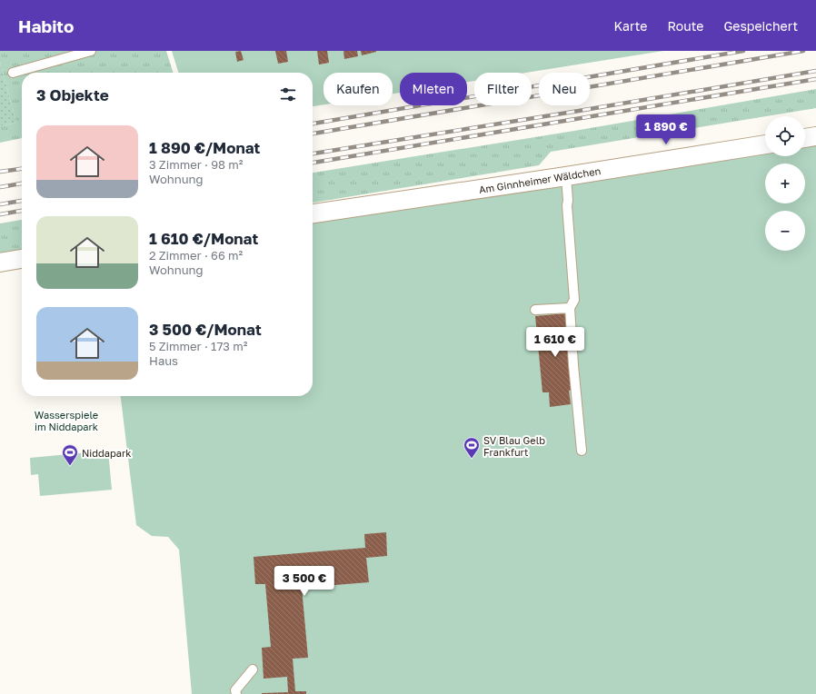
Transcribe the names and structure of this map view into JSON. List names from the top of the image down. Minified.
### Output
{"streets":{"street":["Am Ginnheimer Wäldchen"]},"parks":["Wasserspiele im Niddapark"],"places":{"sports":["SV Blau Gelb Frankfurt","Niddapark"]},"page":{"header":"Habito","nav":["Karte","Route","Gespeichert"],"chip":["Kaufen","Mieten","Filter","Neu"],"heading":"3 Objekte","price":["1 890 €","1 610 €","3 500 €"],"map_buttons":["+","−"],"list":[{"name":"1 890 €/Monat","note":"3 Zimmer · 98 m² · Wohnung"},{"name":"1 610 €/Monat","note":"2 Zimmer · 66 m² · Wohnung"},{"name":"3 500 €/Monat","note":"5 Zimmer · 173 m² · Haus"}]}}
